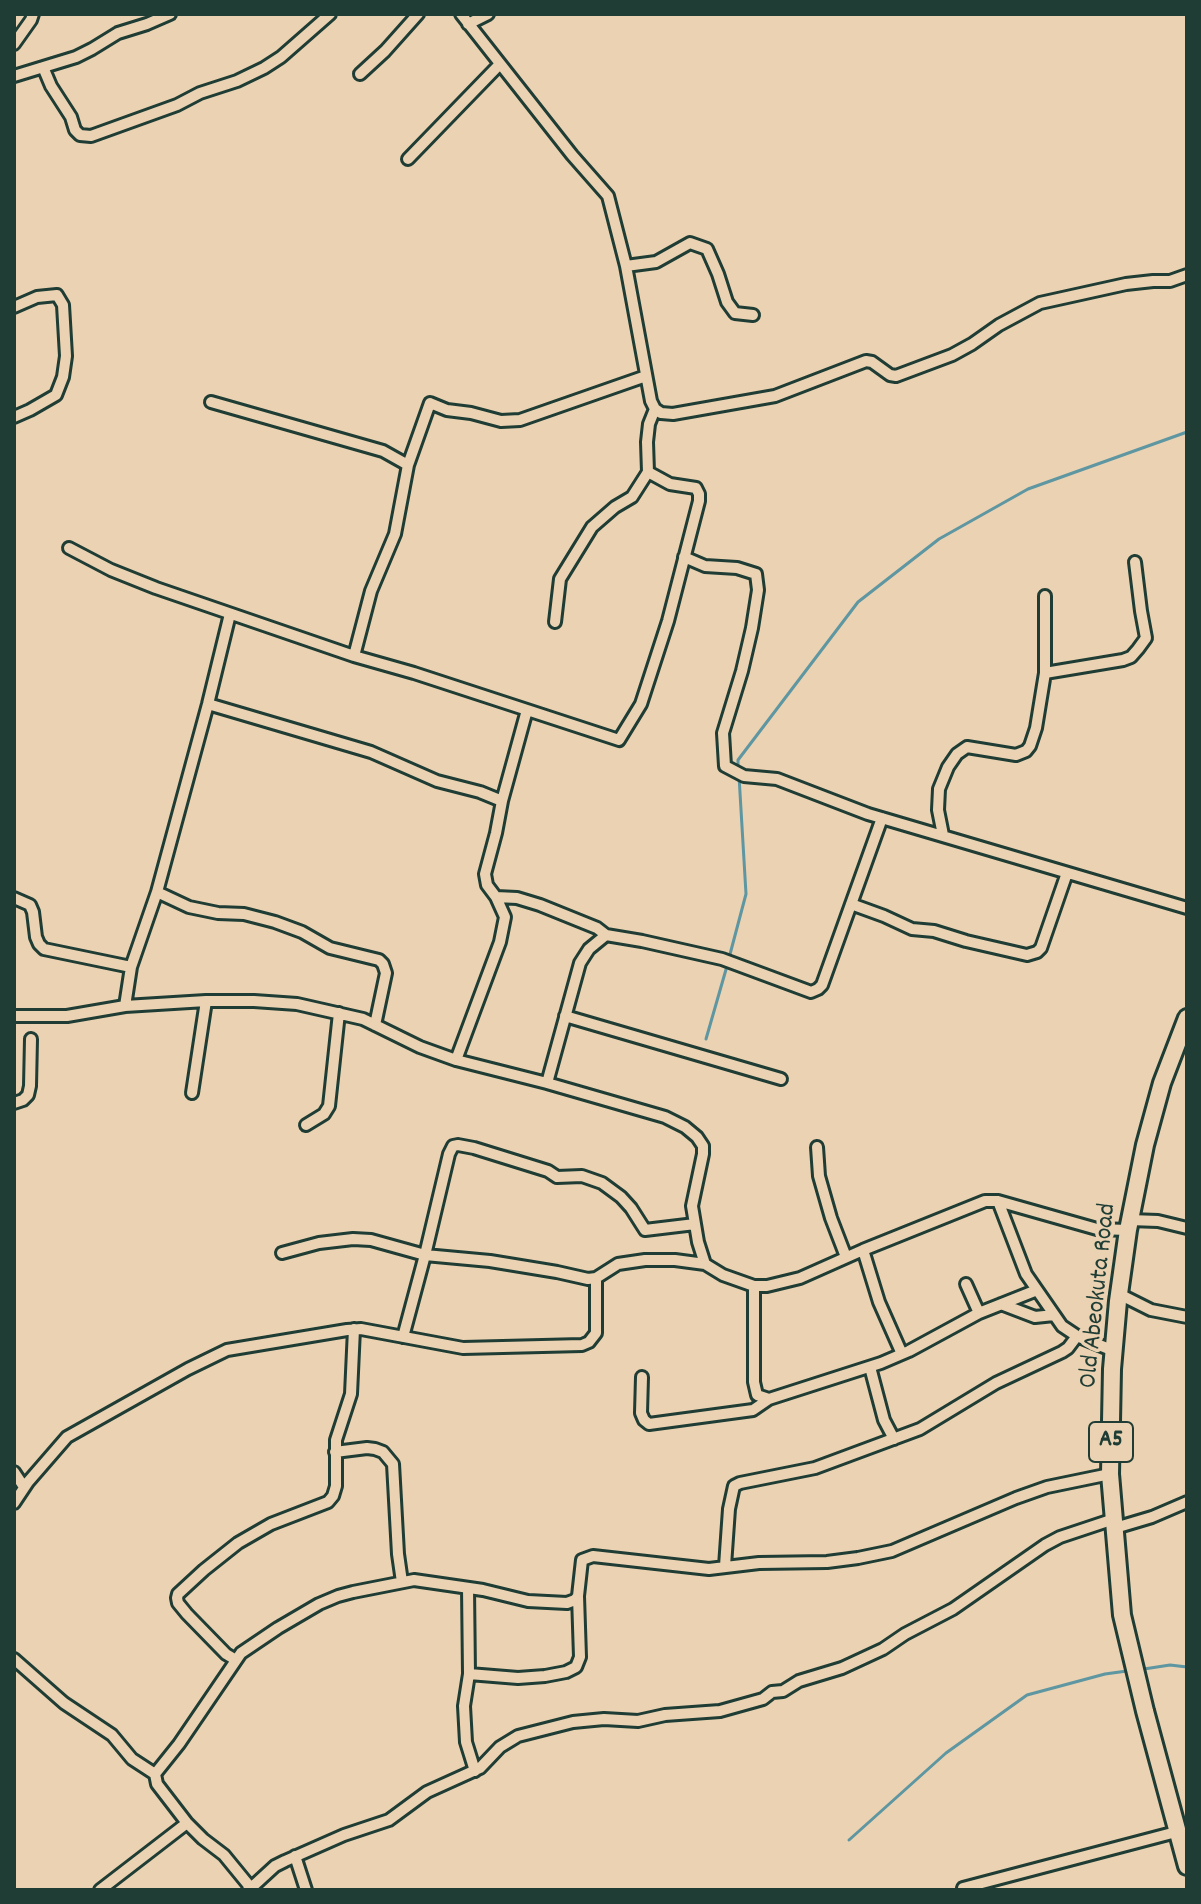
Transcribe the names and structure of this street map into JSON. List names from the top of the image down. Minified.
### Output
{"streets":{"highway":["Old Abeokuta Road","A5"]}}
